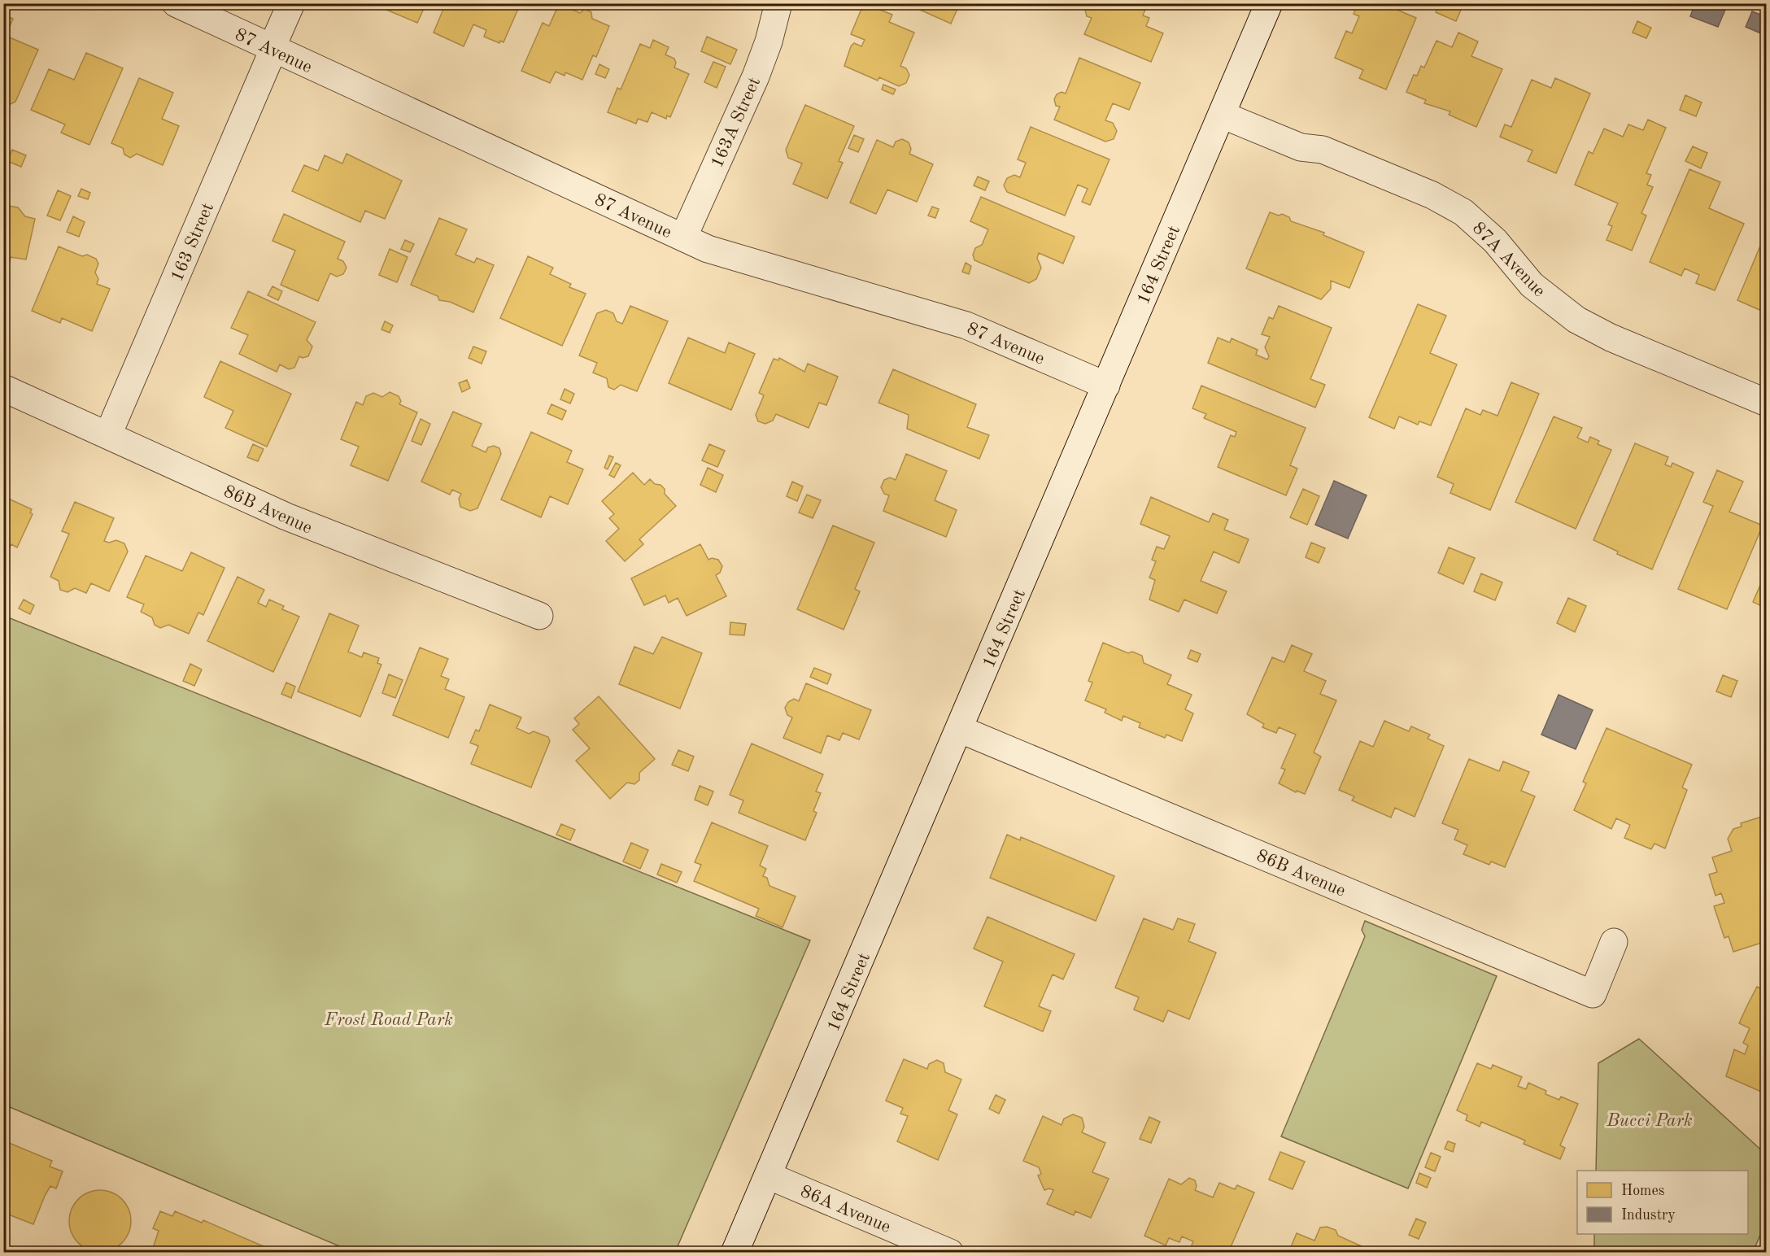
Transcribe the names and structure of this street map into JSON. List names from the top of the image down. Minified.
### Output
{"streets":{"street":["87 Avenue","163A Street","163 Street","87A Avenue","164 Street","86B Avenue","86A Avenue"]},"crossings":[["87 Avenue","163A Street"],["87 Avenue","163 Street"],["87 Avenue","164 Street"],["163 Street","86B Avenue"],["87A Avenue","164 Street"],["164 Street","86B Avenue"],["164 Street","86A Avenue"]],"parks":["Frost Road Park","Bucci Park"],"legend":["Homes","Industry"]}
